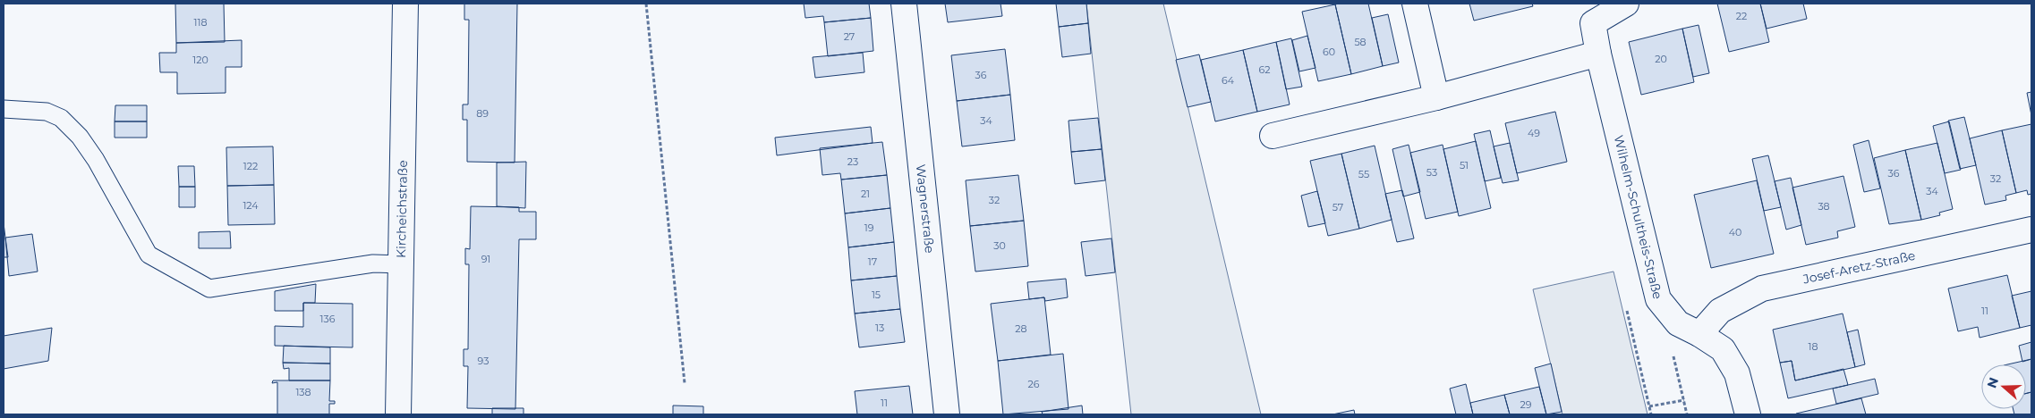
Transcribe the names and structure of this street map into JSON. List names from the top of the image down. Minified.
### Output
{"streets":{"street":["Kircheichstraße","Wagnerstraße","Wilhelm-Schultheis-Straße","Josef-Aretz-Straße"]},"crossings":[["Wilhelm-Schultheis-Straße","Josef-Aretz-Straße"]],"house_numbers":["22","118","27","58","60","20","120","62","36","64","89","34","49","23","51","122","53","36","55","32","34","21","32","124","38","57","19","40","30","91","17","15","11","136","13","28","18","93","26","138","11","29"],"north":"left"}
